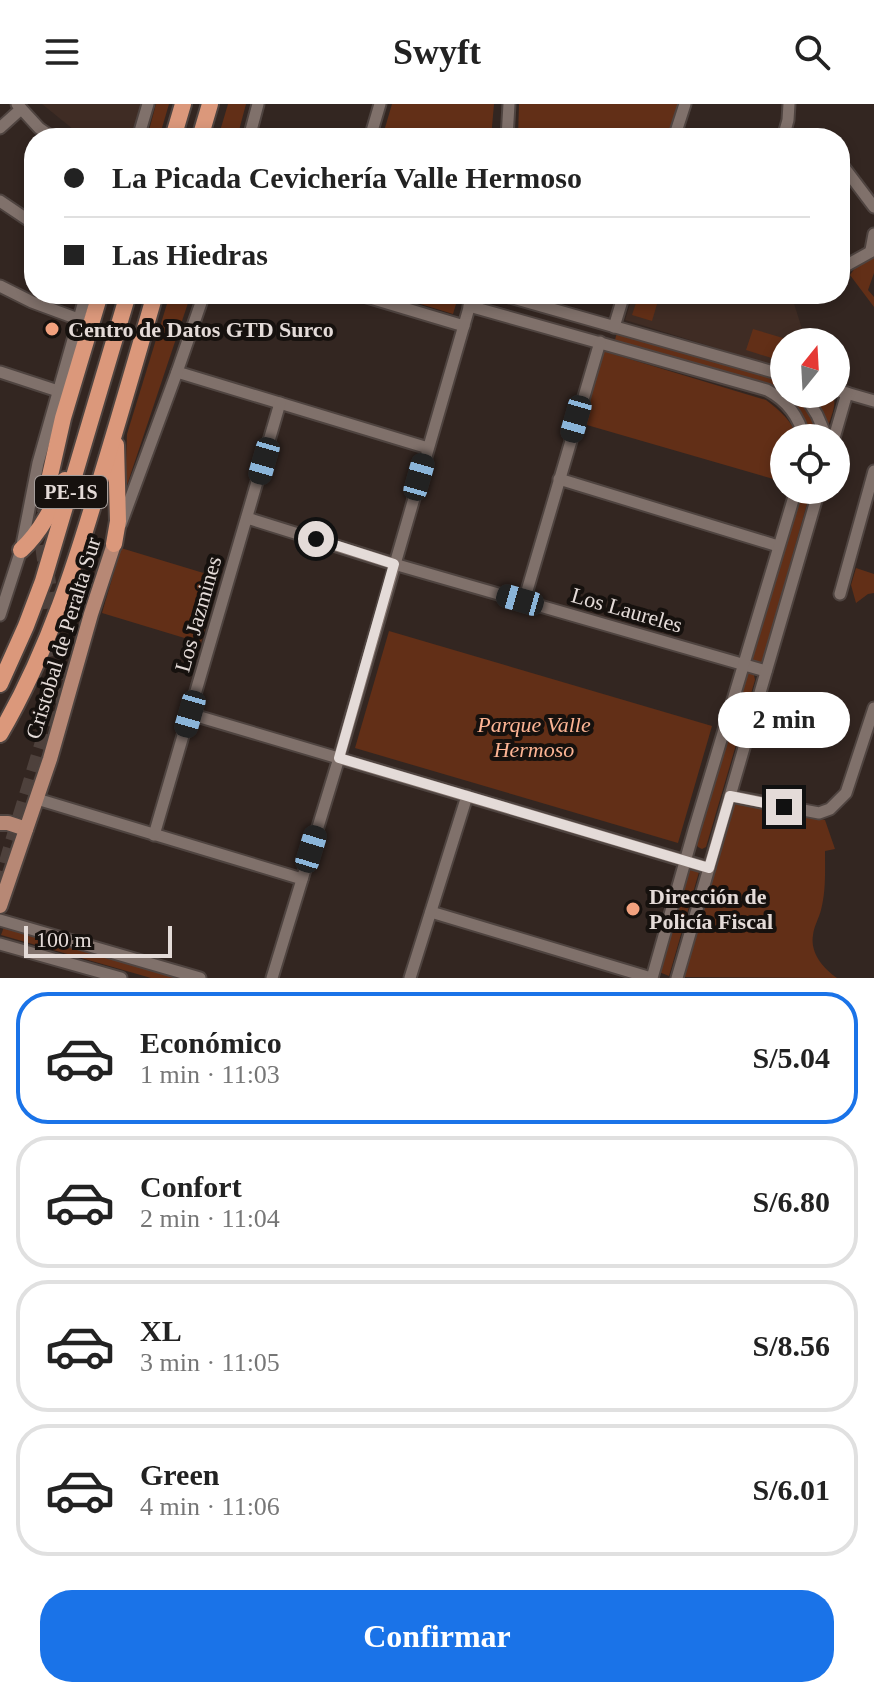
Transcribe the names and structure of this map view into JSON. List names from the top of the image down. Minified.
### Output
{"streets":{"highway":["PE-1S"],"main road":["Cristobal de Peralta Sur"],"street":["Los Laureles","Los Jazmines"]},"crossings":[["Los Laureles","Los Jazmines"]],"parks":["Parque Valle Hermoso"],"places":["Centro de Datos GTD Surco","Dirección de Policía Fiscal"],"scale_bar":"100 m","north":"top","page":{"header":"Swyft","banner":["La Picada Cevichería Valle Hermoso","Las Hiedras"],"bubble":"2 min","scale":"100 m","list":[{"name":"Económico","note":"1 min · 11:03","value":"S/5.04"},{"name":"Confort","note":"2 min · 11:04","value":"S/6.80"},{"name":"XL","note":"3 min · 11:05","value":"S/8.56"},{"name":"Green","note":"4 min · 11:06","value":"S/6.01"}],"buttons":"Confirmar"}}
